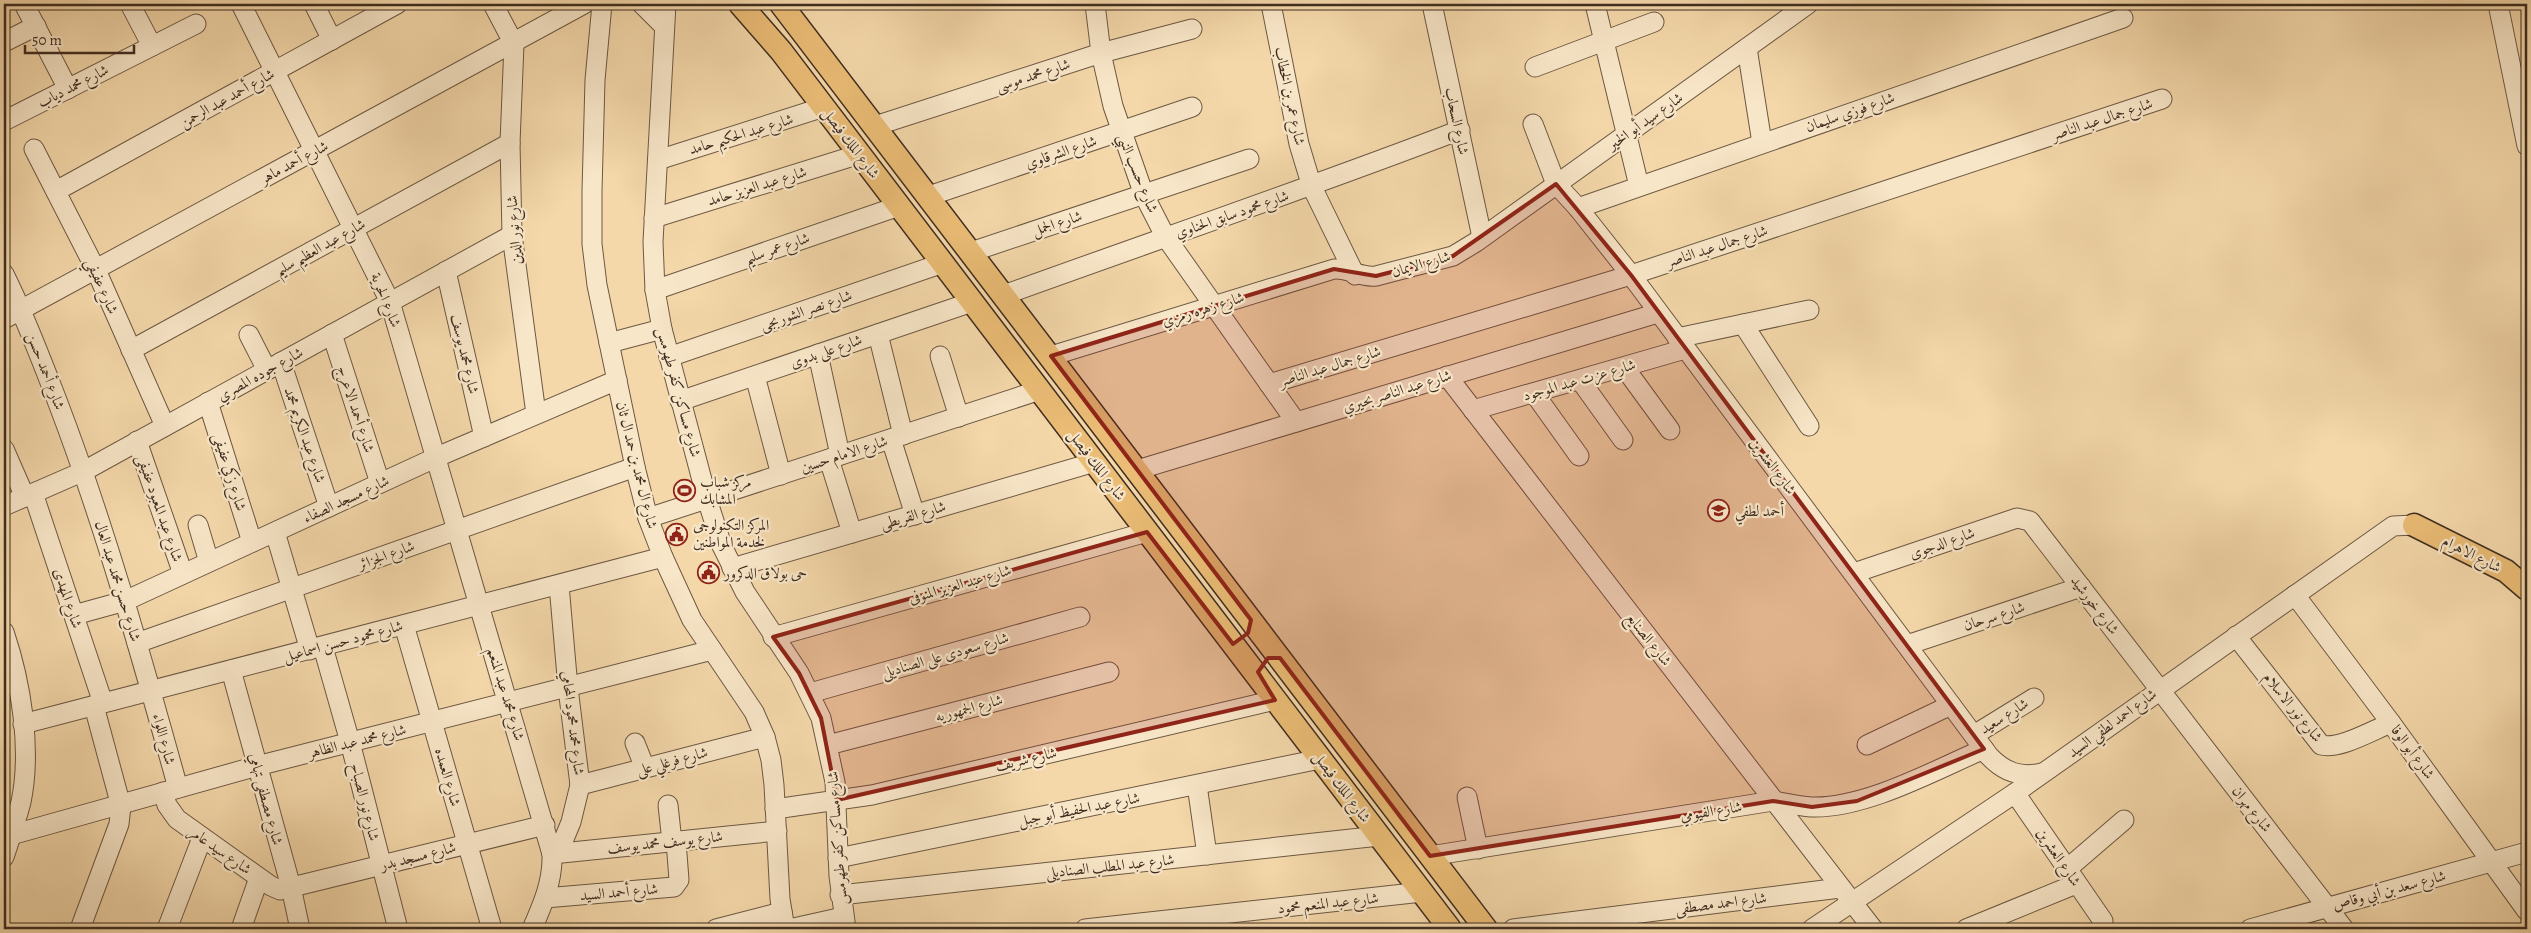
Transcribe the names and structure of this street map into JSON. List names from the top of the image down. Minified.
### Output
{"streets":{"main road":["شارع الملك فيصل","شارع الاهرام"],"street":["شارع محمد موسى","شارع محمد دياب","شارع عمر بن الخطاب","شارع أحمد عبد الرحمن","شارع فوزي سليمان","شارع جمال عبد الناصر","شارع السحاب","شارع سيد أبو الخير","شارع عبد الحكيم حامد","شارع الشرقاوي","شارع أحمد ماهر","شارع حسب النبي","شارع عبد العزيز حامد","شارع محمود سابق الحناوي","شارع الجمل","شارع نور الدين","شارع عبد العظيم سليم","شارع عمر سليم","شارع الايمان","شارع عفيفي","شارع الحرية","شارع زهره رمزي","شارع نصر الشوربجى","شارع على بدوى","شارع محمد يوسف","شارع أحمد حسن","شارع جوده المصري","شارع عزت عبد الموجود","شارع عبد الناصر بحيري","شارع مساكن كفر طهرمس","شارع أحمد الاعرج","شارع عبد الكريم محمد","شارع الامام حسين","شارع ال محمد بن حمد ال ثان","شارع العشرين","شارع زكي عفيفى","شارع مسجد الصفاء","شارع عبد المعبود عفيفى","شارع القريطى","شارع الدجوى","شارع الجزائر","شارع حسن محمد عبد العال","شارع عبد العزيز المنوفى","شارع المهدى","شارع خورشيد","شارع سرحان","شارع الصنايع","شارع محمود حسن اسماعيل","شارع سعودى على الصناديلى","شارع محمد عبد المنعم","شارع نور الاسلام","شارع الجمهوريه","شارع سعيد","شارع محمد محمود المحامي","شارع احمد لطفي السيد","شارع اللواء","شارع محمد عبد الظاهر","شارع أبو الوفا","شارع شريف","شارع فرغلي على","شارع العمده","شارع مصطفى تهامي","شارع نور الصباح","شارع عبد الحفيظ أبو جبل","شارع مهران","شارع الفيومي","شارع يوسف محمد يوسف","شارع سيد عامر","شارع مسجد بدر","شارع عبد المطلب الصناديلى","شارع سعد بن أبي وقاص","شارع أحمد السيد","شارع عبد المنعم محمود","شارع احمد مصطفى"]},"crossings":[["شارع محمد موسى","شارع الملك فيصل"],["شارع محمد موسى","شارع حسب النبي"],["شارع عمر بن الخطاب","شارع محمود سابق الحناوي"],["شارع عمر بن الخطاب","شارع الايمان"],["شارع عمر بن الخطاب","شارع زهره رمزي"],["شارع أحمد عبد الرحمن","شارع عفيفي"],["شارع أحمد عبد الرحمن","شارع الحرية"],["شارع فوزي سليمان","شارع العشرين"],["شارع جمال عبد الناصر","شارع حسب النبي"],["شارع جمال عبد الناصر","شارع العشرين"],["شارع السحاب","شارع سيد أبو الخير"],["شارع السحاب","شارع محمود سابق الحناوي"],["شارع السحاب","شارع الايمان"],["شارع سيد أبو الخير","شارع الايمان"],["شارع سيد أبو الخير","شارع العشرين"],["شارع عبد الحكيم حامد","شارع الملك فيصل"],["شارع عبد الحكيم حامد","شارع مساكن كفر طهرمس"],["شارع الملك فيصل","شارع الشرقاوي"],["شارع الملك فيصل","شارع عبد العزيز حامد"],["شارع الملك فيصل","شارع محمود سابق الحناوي"],["شارع الملك فيصل","شارع الجمل"],["شارع الملك فيصل","شارع عمر سليم"],["شارع الملك فيصل","شارع زهره رمزي"],["شارع الملك فيصل","شارع نصر الشوربجى"],["شارع الملك فيصل","شارع على بدوى"],["شارع الملك فيصل","شارع عبد الناصر بحيري"],["شارع الملك فيصل","شارع الامام حسين"],["شارع الملك فيصل","شارع القريطى"],["شارع الملك فيصل","شارع عبد العزيز المنوفى"],["شارع الملك فيصل","شارع شريف"],["شارع الملك فيصل","شارع عبد الحفيظ أبو جبل"],["شارع الملك فيصل","شارع الفيومي"],["شارع الملك فيصل","شارع عبد المطلب الصناديلى"],["شارع الملك فيصل","شارع عبد المنعم محمود"],["شارع الشرقاوي","شارع حسب النبي"],["شارع أحمد ماهر","شارع نور الدين"],["شارع أحمد ماهر","شارع عفيفي"],["شارع أحمد ماهر","شارع الحرية"],["شارع أحمد ماهر","شارع أحمد حسن"],["شارع حسب النبي","شارع محمود سابق الحناوي"],["شارع حسب النبي","شارع الجمل"],["شارع حسب النبي","شارع زهره رمزي"],["شارع حسب النبي","شارع عبد الناصر بحيري"],["شارع عبد العزيز حامد","شارع مساكن كفر طهرمس"],["شارع نور الدين","شارع عبد العظيم سليم"],["شارع نور الدين","شارع جوده المصري"],["شارع نور الدين","شارع مسجد الصفاء"],["شارع عبد العظيم سليم","شارع عفيفي"],["شارع عبد العظيم سليم","شارع الحرية"],["شارع عمر سليم","شارع مساكن كفر طهرمس"],["شارع الايمان","شارع زهره رمزي"],["شارع عفيفي","شارع جوده المصري"],["شارع الحرية","شارع جوده المصري"],["شارع الحرية","شارع مسجد الصفاء"],["شارع الحرية","شارع محمد عبد المنعم"],["شارع نصر الشوربجى","شارع مساكن كفر طهرمس"],["شارع على بدوى","شارع مساكن كفر طهرمس"],["شارع محمد يوسف","شارع جوده المصري"],["شارع محمد يوسف","شارع مسجد الصفاء"],["شارع أحمد حسن","شارع جوده المصري"],["شارع أحمد حسن","شارع حسن محمد عبد العال"],["شارع جوده المصري","شارع أحمد الاعرج"],["شارع جوده المصري","شارع عبد الكريم محمد"],["شارع جوده المصري","شارع زكي عفيفى"],["شارع جوده المصري","شارع عبد المعبود عفيفى"],["شارع جوده المصري","شارع حسن محمد عبد العال"],["شارع جوده المصري","شارع المهدى"],["شارع عزت عبد الموجود","شارع العشرين"],["شارع عزت عبد الموجود","شارع الصنايع"],["شارع عبد الناصر بحيري","شارع العشرين"],["شارع عبد الناصر بحيري","شارع الصنايع"],["شارع مساكن كفر طهرمس","شارع الامام حسين"],["شارع مساكن كفر طهرمس","شارع القريطى"],["شارع مساكن كفر طهرمس","شارع عبد العزيز المنوفى"],["شارع مساكن كفر طهرمس","شارع سعودى على الصناديلى"],["شارع مساكن كفر طهرمس","شارع الجمهوريه"],["شارع مساكن كفر طهرمس","شارع شريف"],["شارع مساكن كفر طهرمس","شارع عبد الحفيظ أبو جبل"],["شارع مساكن كفر طهرمس","شارع عبد المطلب الصناديلى"],["شارع أحمد الاعرج","شارع مسجد الصفاء"],["شارع عبد الكريم محمد","شارع مسجد الصفاء"],["شارع الامام حسين","شارع ال محمد بن حمد ال ثان"],["شارع ال محمد بن حمد ال ثان","شارع مسجد الصفاء"],["شارع ال محمد بن حمد ال ثان","شارع الجزائر"],["شارع ال محمد بن حمد ال ثان","شارع محمود حسن اسماعيل"],["شارع ال محمد بن حمد ال ثان","شارع محمد عبد الظاهر"],["شارع ال محمد بن حمد ال ثان","شارع شريف"],["شارع ال محمد بن حمد ال ثان","شارع فرغلي على"],["شارع ال محمد بن حمد ال ثان","شارع يوسف محمد يوسف"],["شارع العشرين","شارع الدجوى"],["شارع العشرين","شارع سرحان"],["شارع العشرين","شارع سعيد"],["شارع العشرين","شارع احمد لطفي السيد"],["شارع العشرين","شارع الفيومي"],["شارع زكي عفيفى","شارع مسجد الصفاء"],["شارع مسجد الصفاء","شارع عبد المعبود عفيفى"],["شارع مسجد الصفاء","شارع حسن محمد عبد العال"],["شارع مسجد الصفاء","شارع المهدى"],["شارع مسجد الصفاء","شارع محمد عبد المنعم"],["شارع مسجد الصفاء","شارع نور الصباح"],["شارع الدجوى","شارع خورشيد"],["شارع الاهرام","شارع احمد لطفي السيد"],["شارع الجزائر","شارع حسن محمد عبد العال"],["شارع الجزائر","شارع محمد عبد المنعم"],["شارع الجزائر","شارع نور الصباح"],["شارع حسن محمد عبد العال","شارع محمود حسن اسماعيل"],["شارع حسن محمد عبد العال","شارع اللواء"],["شارع المهدى","شارع محمود حسن اسماعيل"],["شارع المهدى","شارع محمد عبد الظاهر"],["شارع خورشيد","شارع سرحان"],["شارع خورشيد","شارع احمد لطفي السيد"],["شارع خورشيد","شارع مهران"],["شارع الصنايع","شارع احمد لطفي السيد"],["شارع الصنايع","شارع الفيومي"],["شارع الصنايع","شارع احمد مصطفى"],["شارع محمود حسن اسماعيل","شارع محمد عبد المنعم"],["شارع محمود حسن اسماعيل","شارع محمد محمود المحامي"],["شارع محمود حسن اسماعيل","شارع اللواء"],["شارع محمود حسن اسماعيل","شارع العمده"],["شارع محمود حسن اسماعيل","شارع مصطفى تهامي"],["شارع محمود حسن اسماعيل","شارع نور الصباح"],["شارع محمد عبد المنعم","شارع محمد محمود المحامي"],["شارع محمد عبد المنعم","شارع محمد عبد الظاهر"],["شارع محمد عبد المنعم","شارع يوسف محمد يوسف"],["شارع محمد عبد المنعم","شارع مسجد بدر"],["شارع محمد عبد المنعم","شارع أحمد السيد"],["شارع نور الاسلام","شارع احمد لطفي السيد"],["شارع نور الاسلام","شارع أبو الوفا"],["شارع سعيد","شارع الفيومي"],["شارع محمد محمود المحامي","شارع محمد عبد الظاهر"],["شارع محمد محمود المحامي","شارع فرغلي على"],["شارع محمد محمود المحامي","شارع يوسف محمد يوسف"],["شارع احمد لطفي السيد","شارع أبو الوفا"],["شارع احمد لطفي السيد","شارع مهران"],["شارع احمد لطفي السيد","شارع احمد مصطفى"],["شارع اللواء","شارع محمد عبد الظاهر"],["شارع اللواء","شارع سيد عامر"],["شارع محمد عبد الظاهر","شارع العمده"],["شارع محمد عبد الظاهر","شارع مصطفى تهامي"],["شارع محمد عبد الظاهر","شارع نور الصباح"],["شارع محمد عبد الظاهر","شارع سيد عامر"],["شارع أبو الوفا","شارع سعد بن أبي وقاص"],["شارع العمده","شارع مسجد بدر"],["شارع مصطفى تهامي","شارع سيد عامر"],["شارع مصطفى تهامي","شارع مسجد بدر"],["شارع نور الصباح","شارع مسجد بدر"],["شارع مهران","شارع سعد بن أبي وقاص"],["شارع يوسف محمد يوسف","شارع أحمد السيد"],["شارع سيد عامر","شارع مسجد بدر"]],"places":{"sports":["مركز شباب المشابك"],"school or university":["أحمد لطفي"],"public building":["المركز التكنولوجى لخدمة المواطنين","حى بولاق الدكرور"]},"scale_bar":"50 m"}
